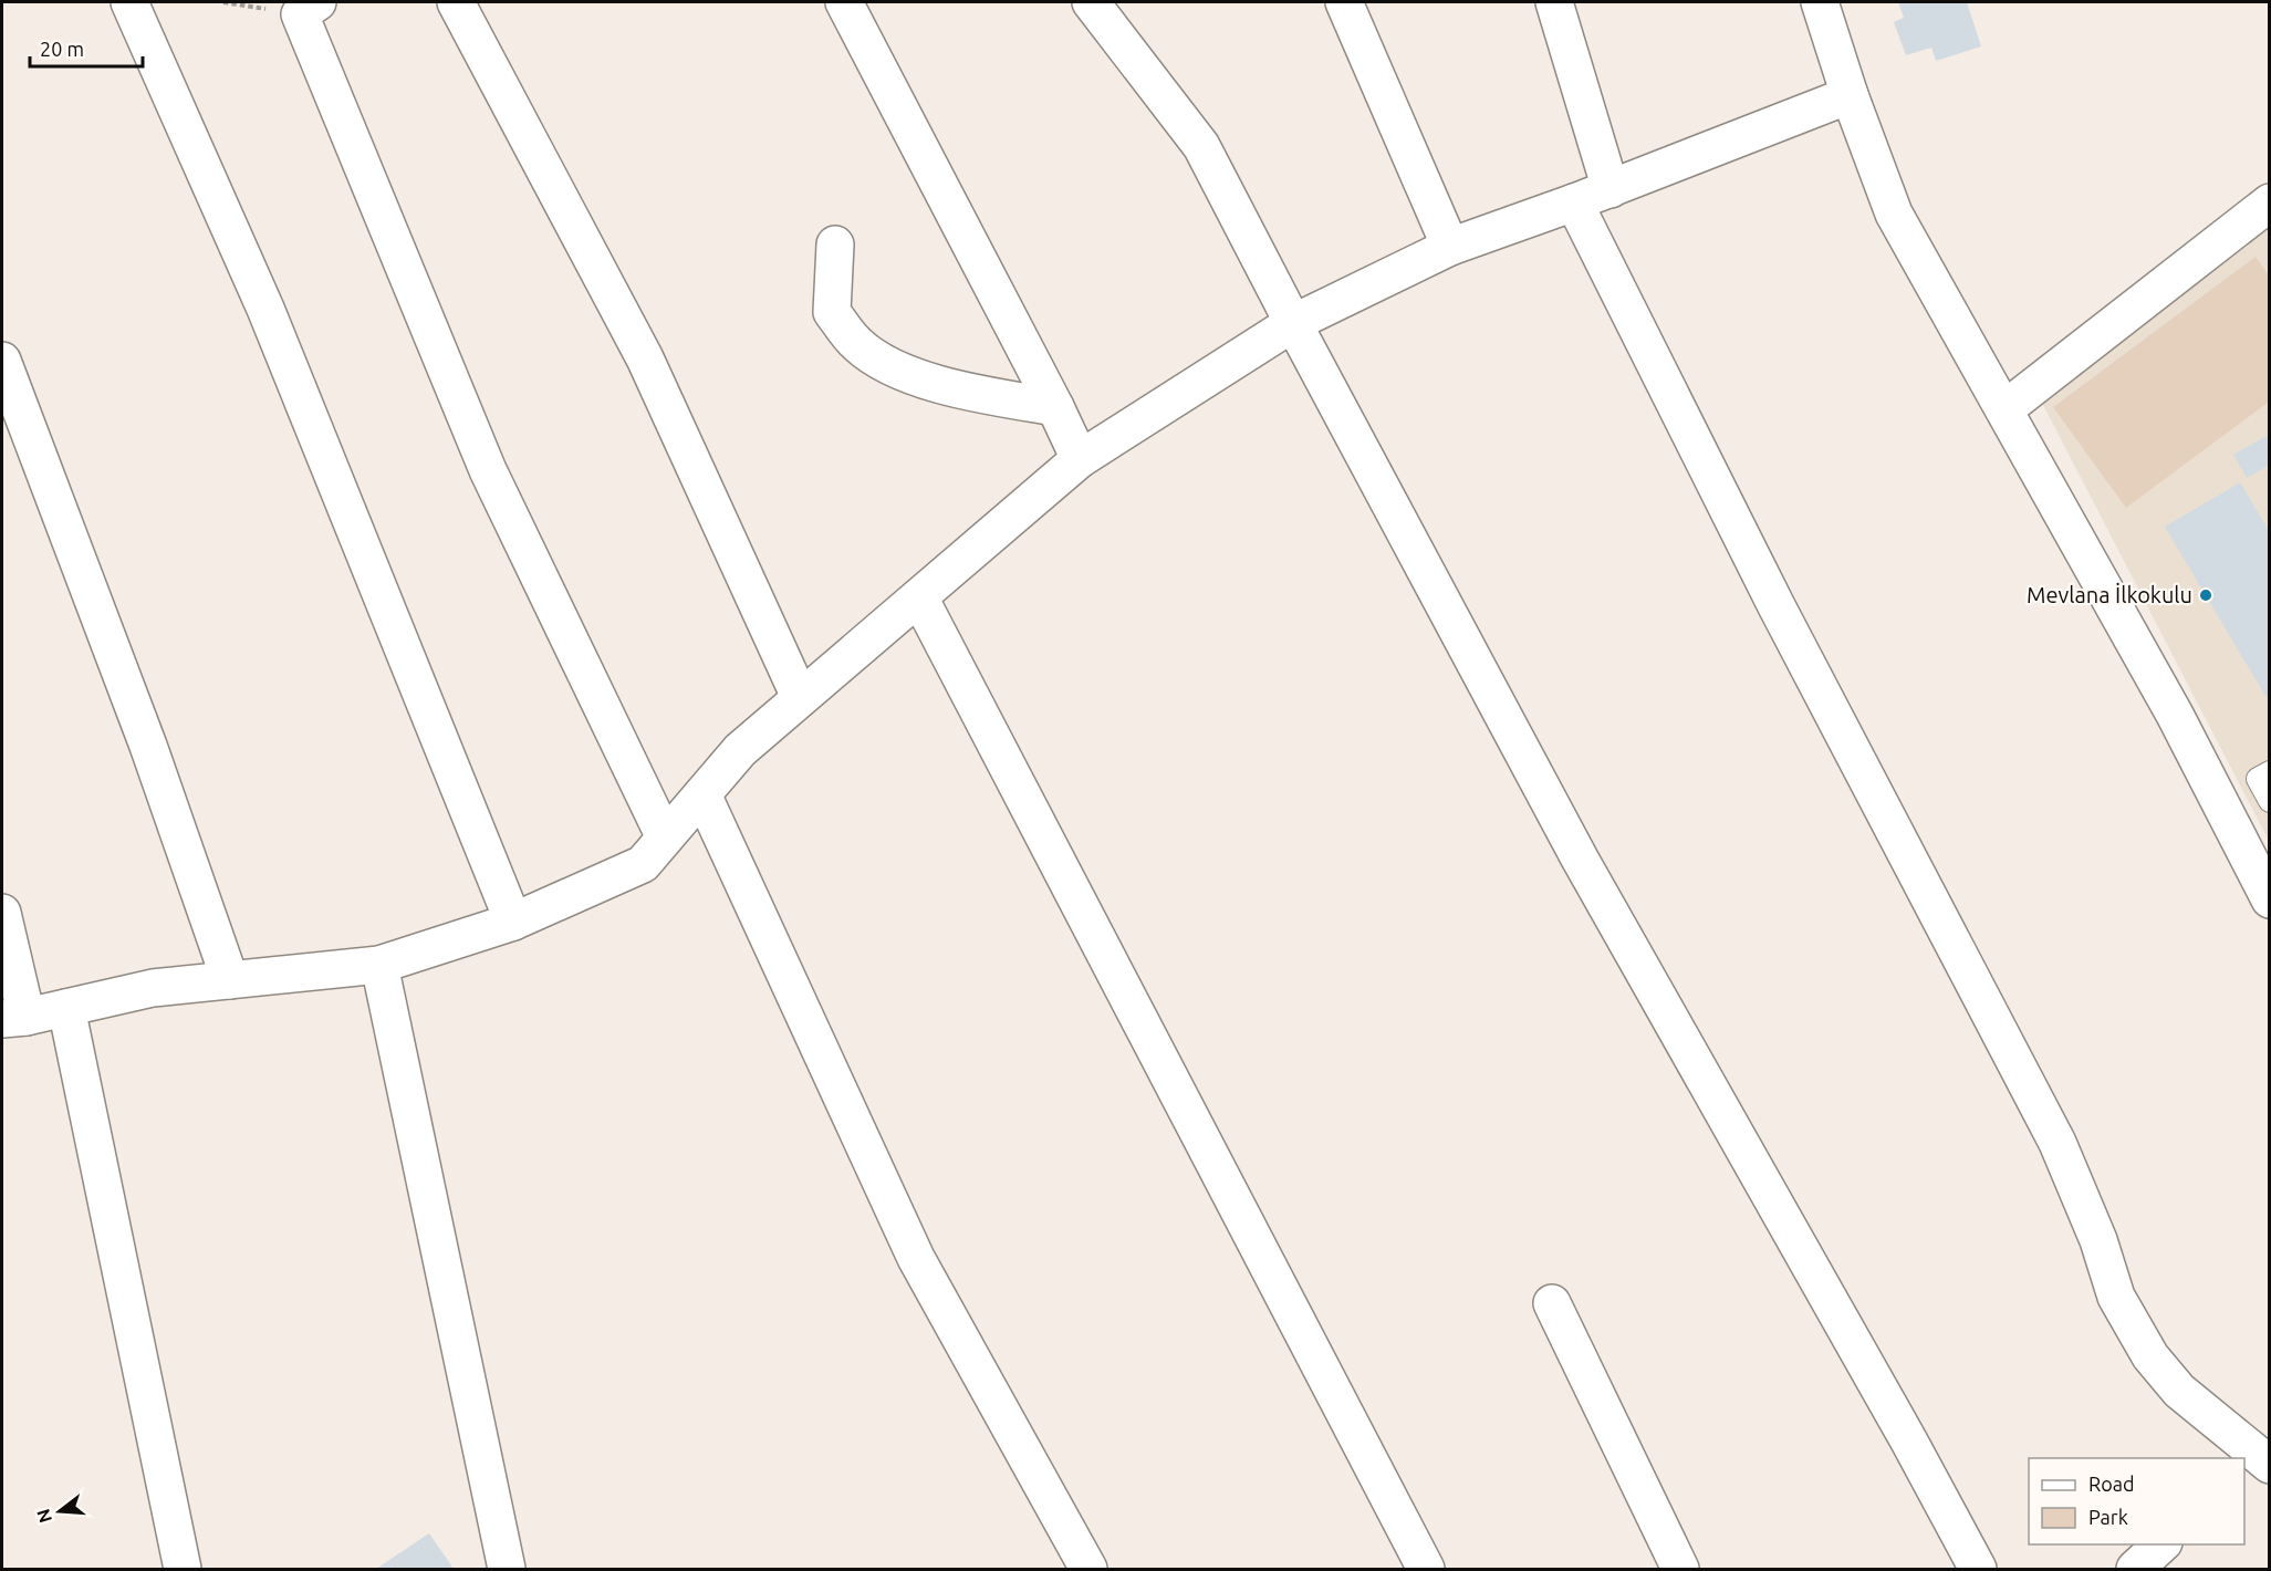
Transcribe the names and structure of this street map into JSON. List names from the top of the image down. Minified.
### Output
{"places":["Mevlana İlkokulu"],"legend":["Road","Park"],"scale_bar":"20 m","north":"left"}
